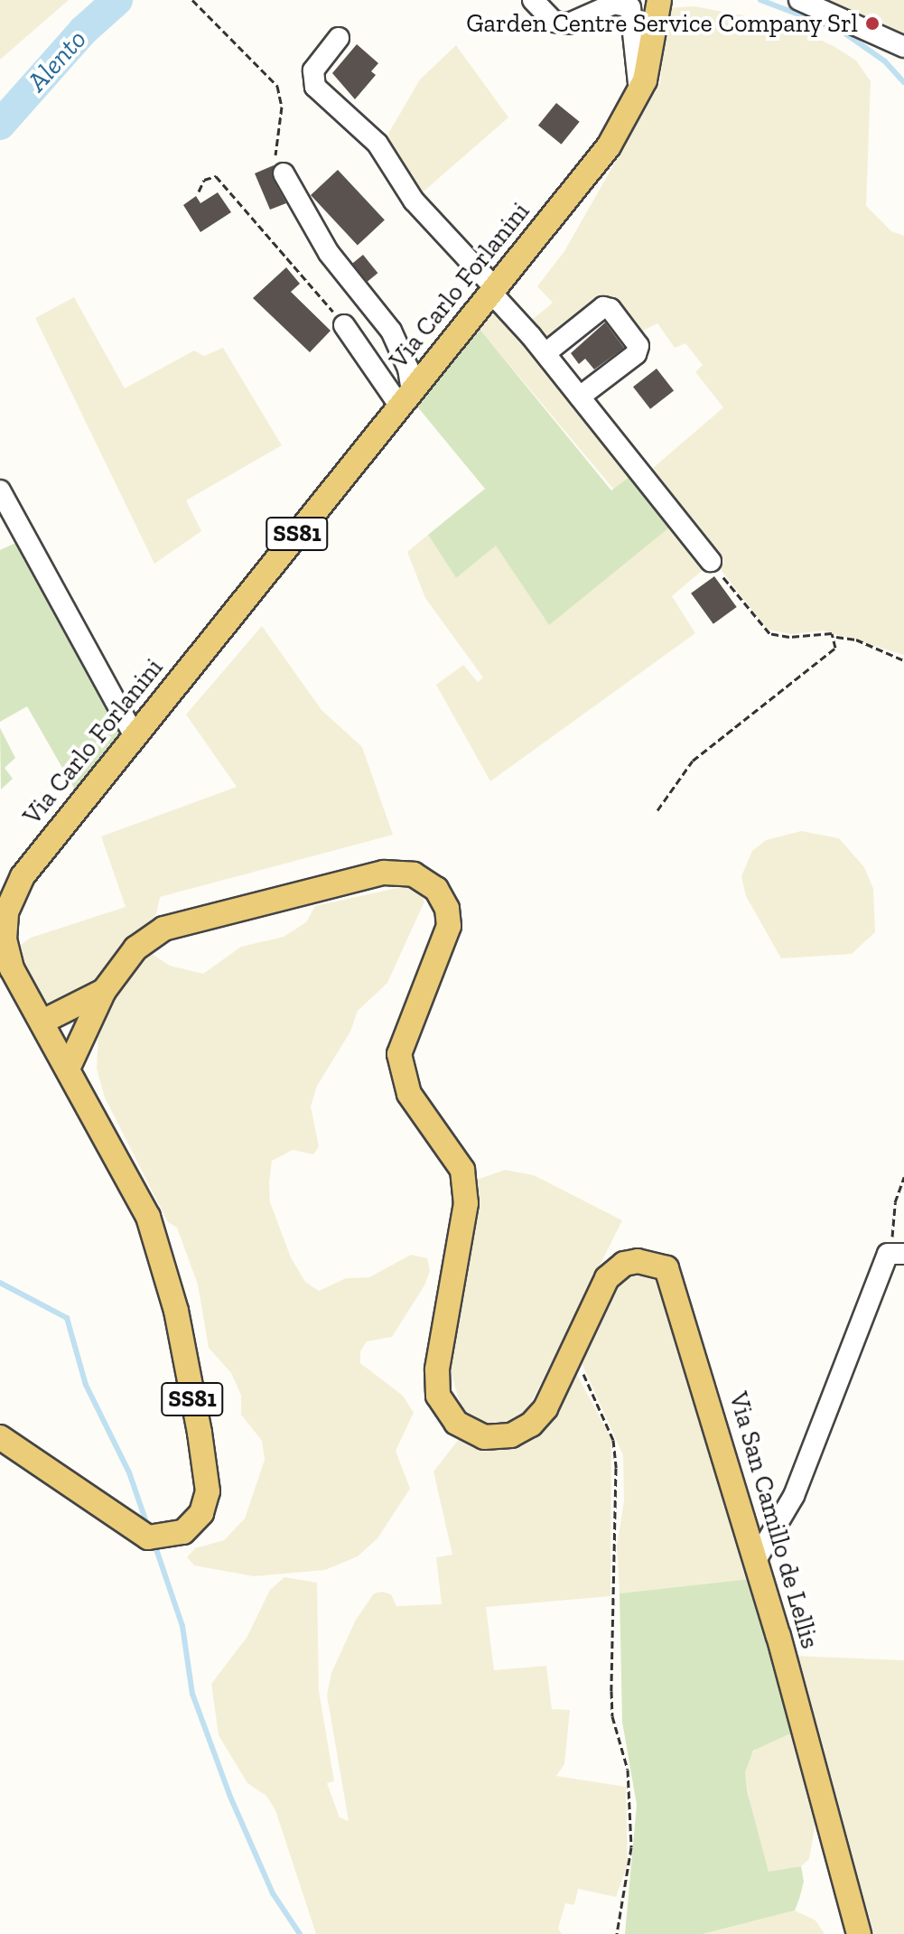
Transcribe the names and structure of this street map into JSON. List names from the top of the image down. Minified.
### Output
{"streets":{"main road":["Via Carlo Forlanini","SS81","Via San Camillo de Lellis"]},"crossings":[["Via Carlo Forlanini","Via San Camillo de Lellis"]],"water":["Alento"],"places":["Garden Centre Service Company Srl"]}
